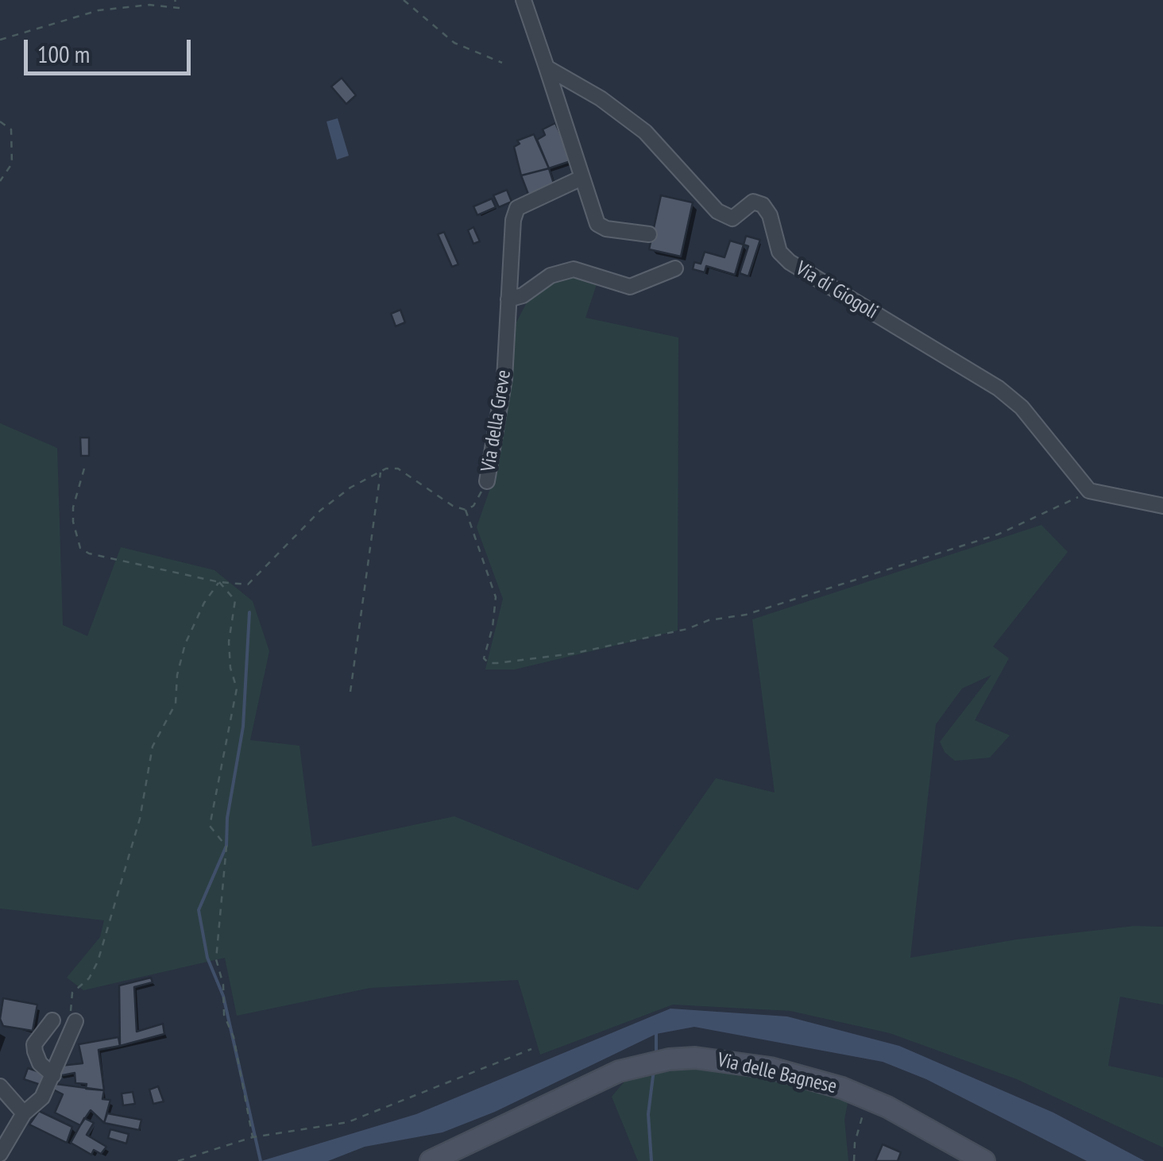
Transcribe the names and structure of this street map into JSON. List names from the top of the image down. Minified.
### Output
{"streets":{"main road":["Via delle Bagnese"],"street":["Via di Giogoli","Via della Greve"]},"scale_bar":"100 m"}
